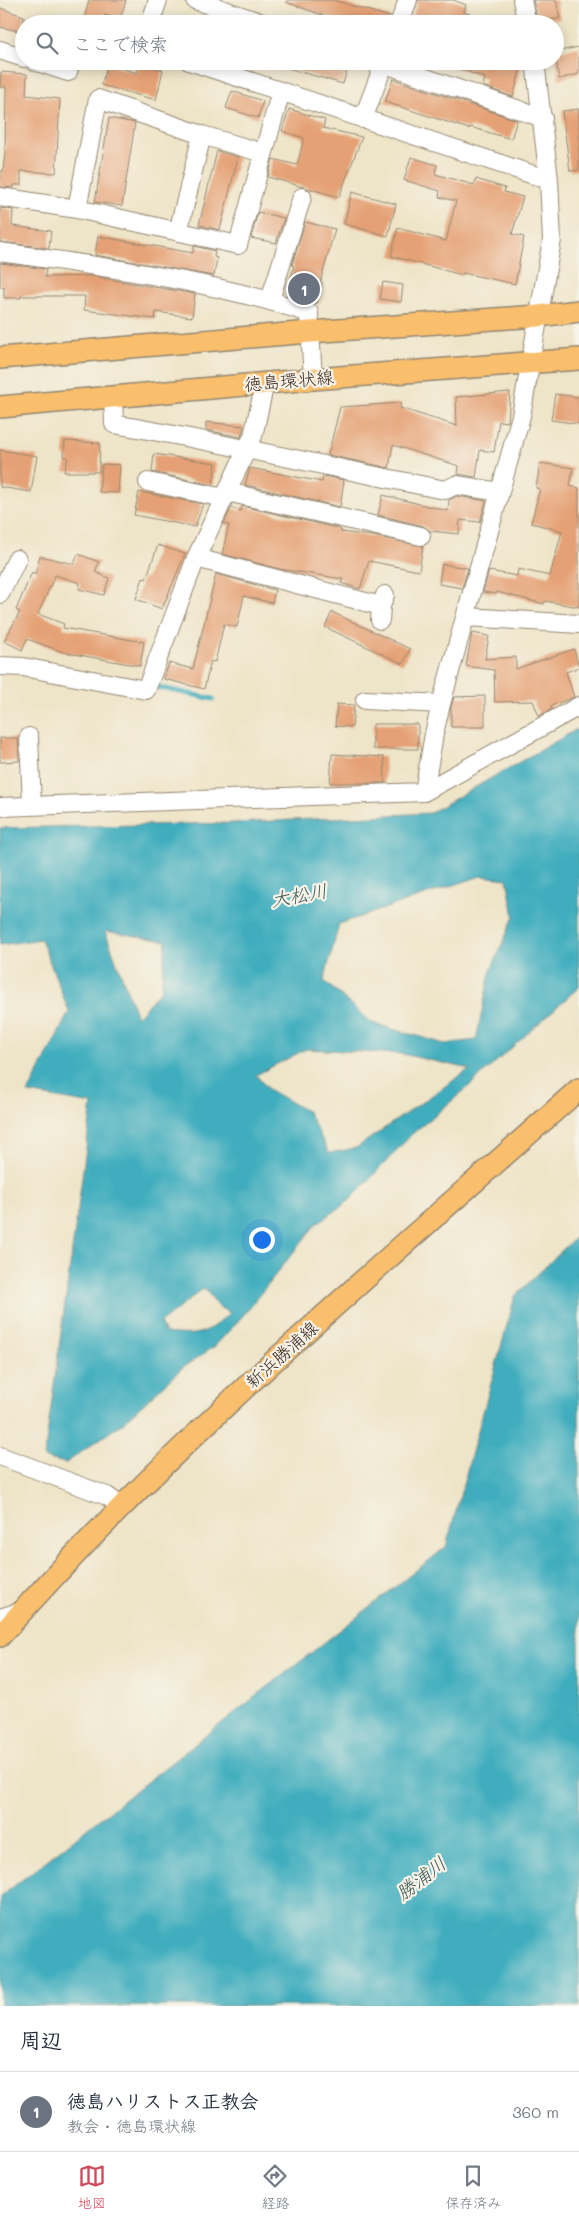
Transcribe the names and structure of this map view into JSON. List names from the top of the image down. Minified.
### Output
{"streets":{"main road":["徳島環状線","新浜勝浦線"]},"water":["大松川","勝浦川"],"page":{"search":"ここで検索","pins":"1","heading":"周辺","list":[{"mark":"1","name":"徳島ハリストス正教会","note":"教会 · 徳島環状線","value":"360 m"}],"nav":["地図","経路","保存済み"]}}
